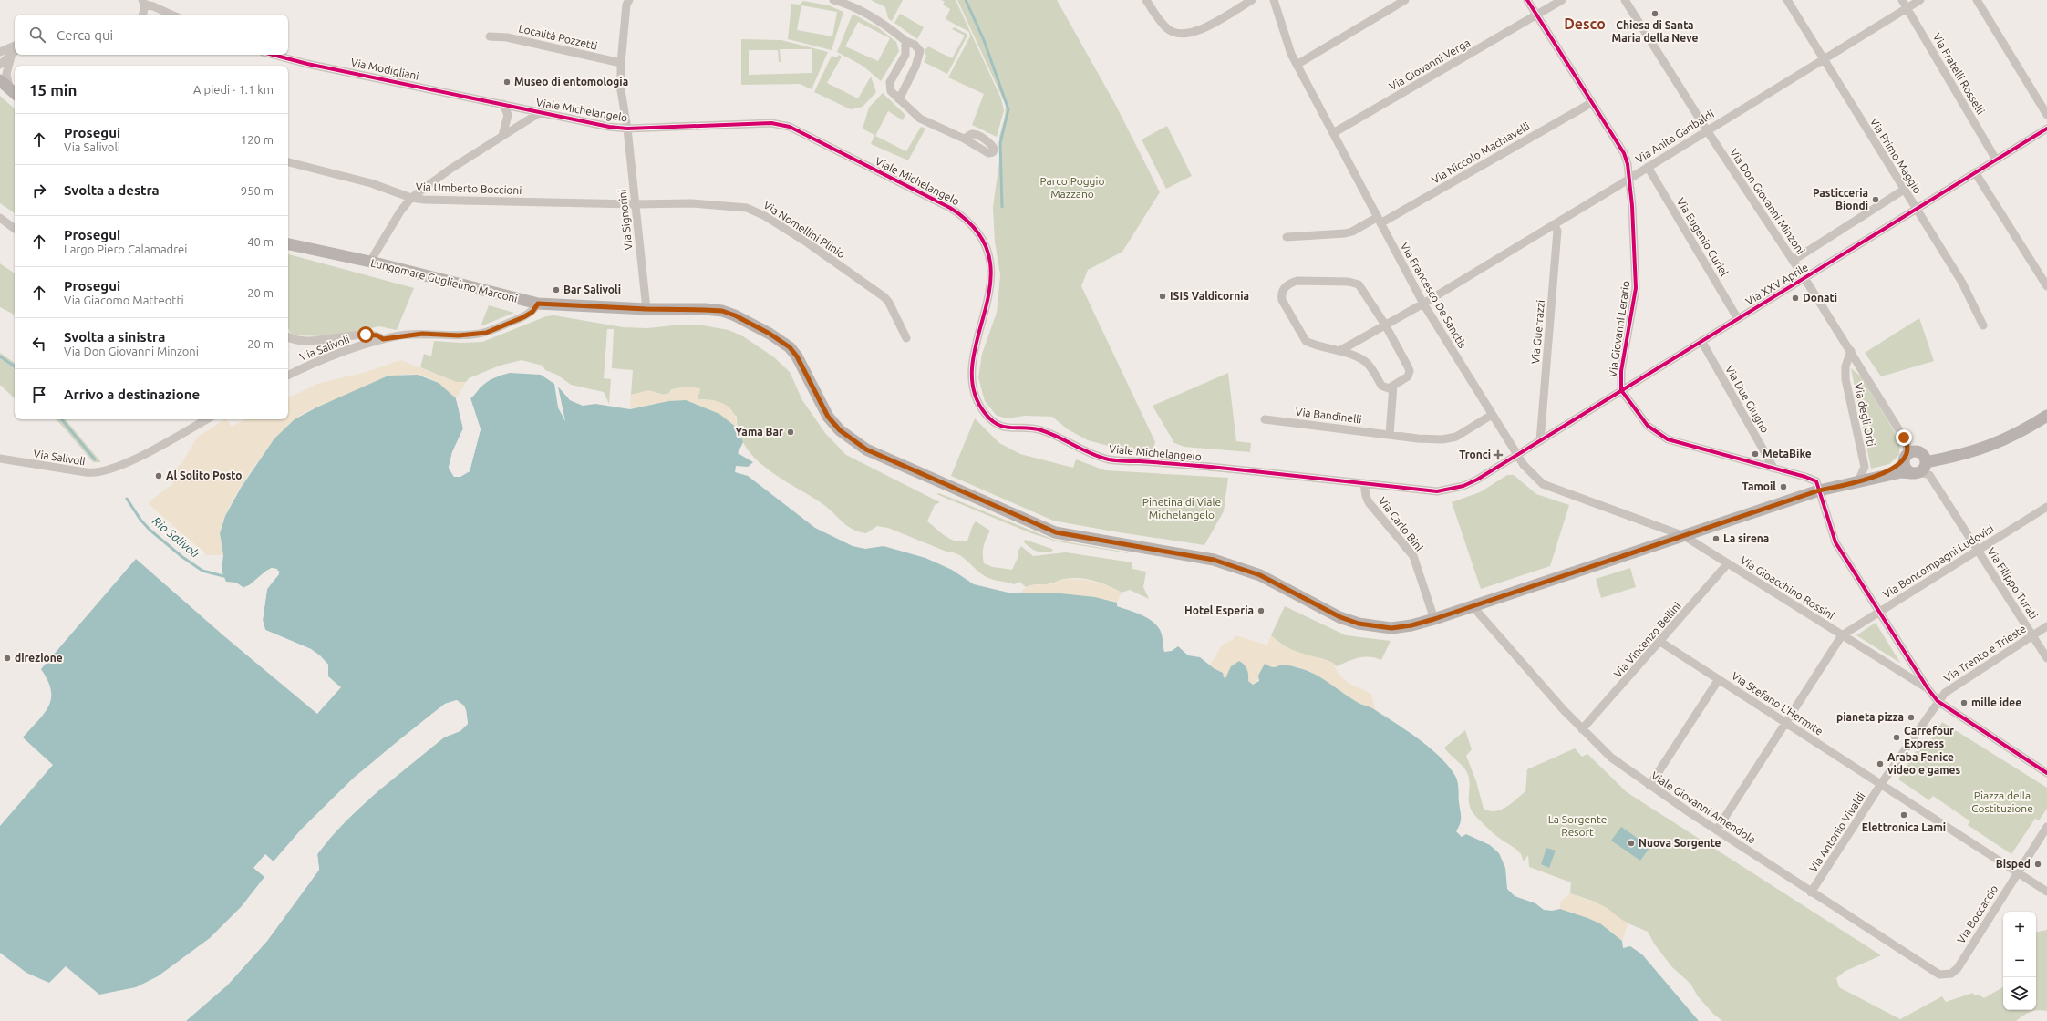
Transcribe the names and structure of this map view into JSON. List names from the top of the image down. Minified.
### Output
{"streets":{"street":["Località Pozzetti","Via Giovanni Verga","Via Modigliani","Via Fratelli Rosselli","Viale Michelangelo","Via Anita Garibaldi","Via Niccolo Machiavelli","Via Primo Maggio","Via Umberto Boccioni","Via Don Giovanni Minzoni","Via Signorini","Via Nomellini Plinio","Via Eugenio Curiel","Lungomare Guglielmo Marconi","Via XXV Aprile","Via Francesco De Sanctis","Via Giovanni Lerario","Via Guerrazzi","Via Salivoli","Via Due Giugno","Via degli Orti","Via Bandinelli","Via Carlo Bini","Via Boncompagni Ludovisi","Via Filippo Turati","Via Gioacchino Rossini","Via Vincenzo Bellini","Via Trento e Trieste","Via Stefano L'Hermite","Viale Giovanni Amendola","Via Antonio Vivaldi","Via Boccaccio"]},"crossings":[["Via Giovanni Verga","Via Francesco De Sanctis"],["Via Giovanni Verga","Via Giovanni Lerario"],["Via Modigliani","Viale Michelangelo"],["Via Fratelli Rosselli","Via Anita Garibaldi"],["Via Fratelli Rosselli","Via XXV Aprile"],["Viale Michelangelo","Via Signorini"],["Viale Michelangelo","Via XXV Aprile"],["Viale Michelangelo","Via Francesco De Sanctis"],["Viale Michelangelo","Via Carlo Bini"],["Via Anita Garibaldi","Via Primo Maggio"],["Via Anita Garibaldi","Via Don Giovanni Minzoni"],["Via Anita Garibaldi","Via Eugenio Curiel"],["Via Anita Garibaldi","Via Francesco De Sanctis"],["Via Anita Garibaldi","Via Giovanni Lerario"],["Via Anita Garibaldi","Via Guerrazzi"],["Via Niccolo Machiavelli","Via Francesco De Sanctis"],["Via Niccolo Machiavelli","Via Giovanni Lerario"],["Via Primo Maggio","Via XXV Aprile"],["Via Umberto Boccioni","Via Signorini"],["Via Umberto Boccioni","Via Nomellini Plinio"],["Via Don Giovanni Minzoni","Lungomare Guglielmo Marconi"],["Via Don Giovanni Minzoni","Via XXV Aprile"],["Via Don Giovanni Minzoni","Via degli Orti"],["Via Don Giovanni Minzoni","Via Filippo Turati"],["Via Signorini","Via Nomellini Plinio"],["Via Signorini","Lungomare Guglielmo Marconi"],["Via Eugenio Curiel","Via XXV Aprile"],["Lungomare Guglielmo Marconi","Via Francesco De Sanctis"],["Lungomare Guglielmo Marconi","Via Giovanni Lerario"],["Lungomare Guglielmo Marconi","Via Salivoli"],["Lungomare Guglielmo Marconi","Via degli Orti"],["Lungomare Guglielmo Marconi","Via Carlo Bini"],["Lungomare Guglielmo Marconi","Via Filippo Turati"],["Lungomare Guglielmo Marconi","Via Gioacchino Rossini"],["Lungomare Guglielmo Marconi","Viale Giovanni Amendola"],["Via XXV Aprile","Via Francesco De Sanctis"],["Via XXV Aprile","Via Giovanni Lerario"],["Via XXV Aprile","Via Guerrazzi"],["Via XXV Aprile","Via Due Giugno"],["Via Francesco De Sanctis","Via Bandinelli"],["Via Francesco De Sanctis","Via Gioacchino Rossini"],["Via Giovanni Lerario","Via Due Giugno"],["Via Boncompagni Ludovisi","Via Filippo Turati"],["Via Boncompagni Ludovisi","Via Gioacchino Rossini"],["Via Filippo Turati","Via Trento e Trieste"],["Via Gioacchino Rossini","Via Vincenzo Bellini"],["Via Vincenzo Bellini","Via Stefano L'Hermite"],["Via Vincenzo Bellini","Viale Giovanni Amendola"],["Via Stefano L'Hermite","Via Antonio Vivaldi"],["Viale Giovanni Amendola","Via Antonio Vivaldi"],["Viale Giovanni Amendola","Via Boccaccio"]],"districts":["Desco"],"water":["Rio Salivoli"],"parks":["Parco Poggio Mazzano","Pinetina di Viale Michelangelo","Piazza della Costituzione","La Sorgente Resort"],"places":{"other":["Chiesa di Santa Maria della Neve","Museo di entomologia","Pasticceria Biondi","Bar Salivoli","ISIS Valdicornia","Donati","Yama Bar","MetaBike","Al Solito Posto","Tamoil","La sirena","Hotel Esperia","direzione","mille idee","pianeta pizza","Carrefour Express","Araba Fenice video e games","Elettronica Lami","Nuova Sorgente","Bisped"],"health":["Tronci"]},"page":{"search":"Cerca qui","heading":["15 min","A piedi · 1.1 km"],"list":[["Prosegui","Via Salivoli","120 m"],["Svolta a destra","950 m"],["Prosegui","Largo Piero Calamadrei","40 m"],["Prosegui","Via Giacomo Matteotti","20 m"],["Svolta a sinistra","Via Don Giovanni Minzoni","20 m"],"Arrivo a destinazione"],"map_buttons":["+","−"]}}
